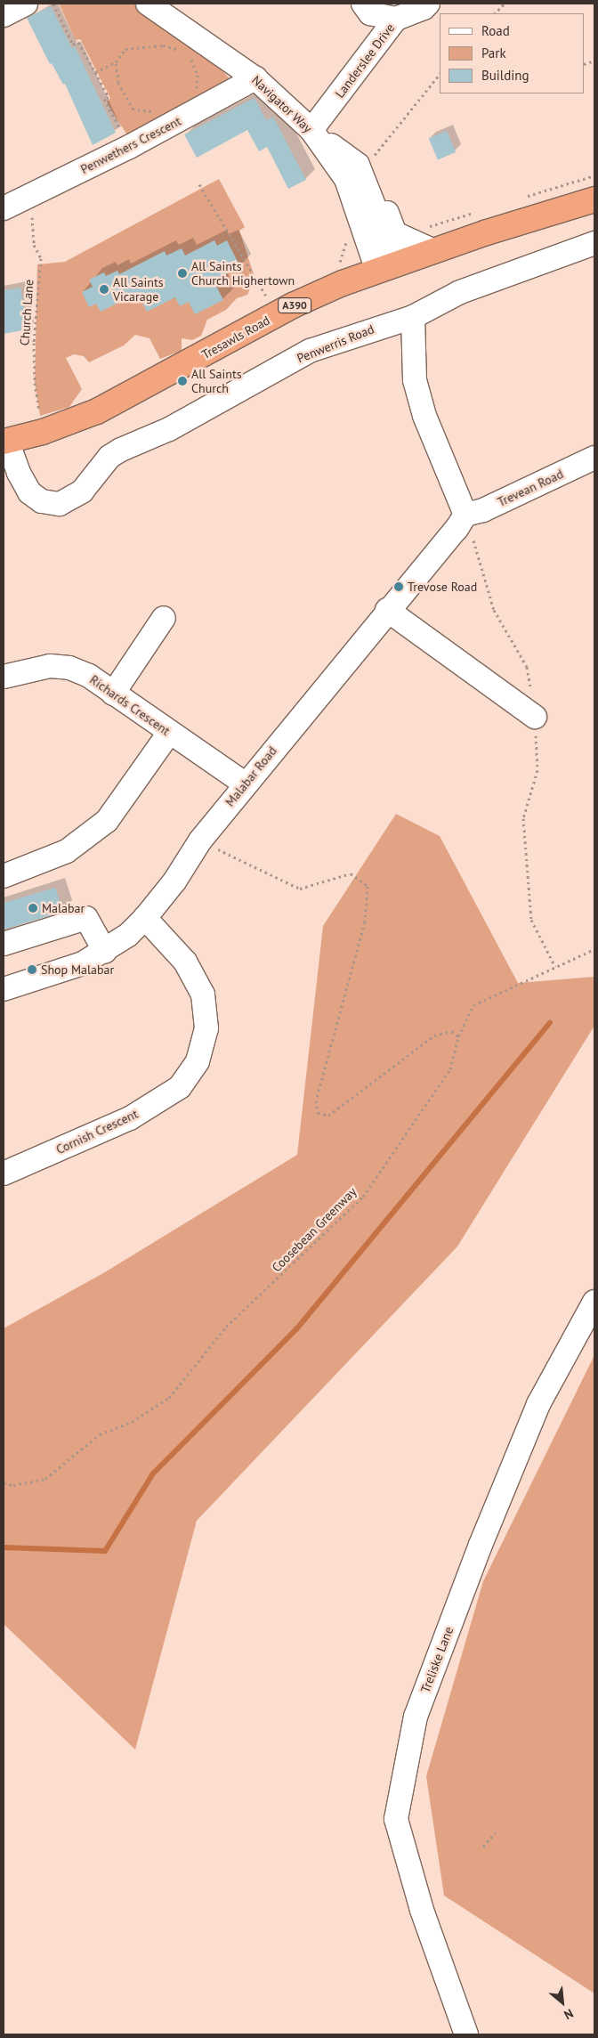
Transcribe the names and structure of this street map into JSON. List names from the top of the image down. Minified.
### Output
{"streets":{"highway":["A390","Tresawls Road"],"street":["Landerslee Drive","Navigator Way","Penwethers Crescent","Penwerris Road","Trevean Road","Richards Crescent","Malabar Road","Cornish Crescent","Treliske Lane"],"path":["Church Lane","Coosebean Greenway"]},"crossings":[["Landerslee Drive","Navigator Way"],["Navigator Way","Penwethers Crescent"],["Navigator Way","Tresawls Road"],["Penwethers Crescent","Church Lane"],["Church Lane","Tresawls Road"],["Tresawls Road","Penwerris Road"],["Trevean Road","Malabar Road"],["Richards Crescent","Malabar Road"],["Malabar Road","Cornish Crescent"]],"places":["All Saints Church Highertown","All Saints Vicarage","All Saints Church","Trevose Road","Malabar","Shop Malabar"],"legend":["Road","Park","Building"],"north":"bottom right"}
